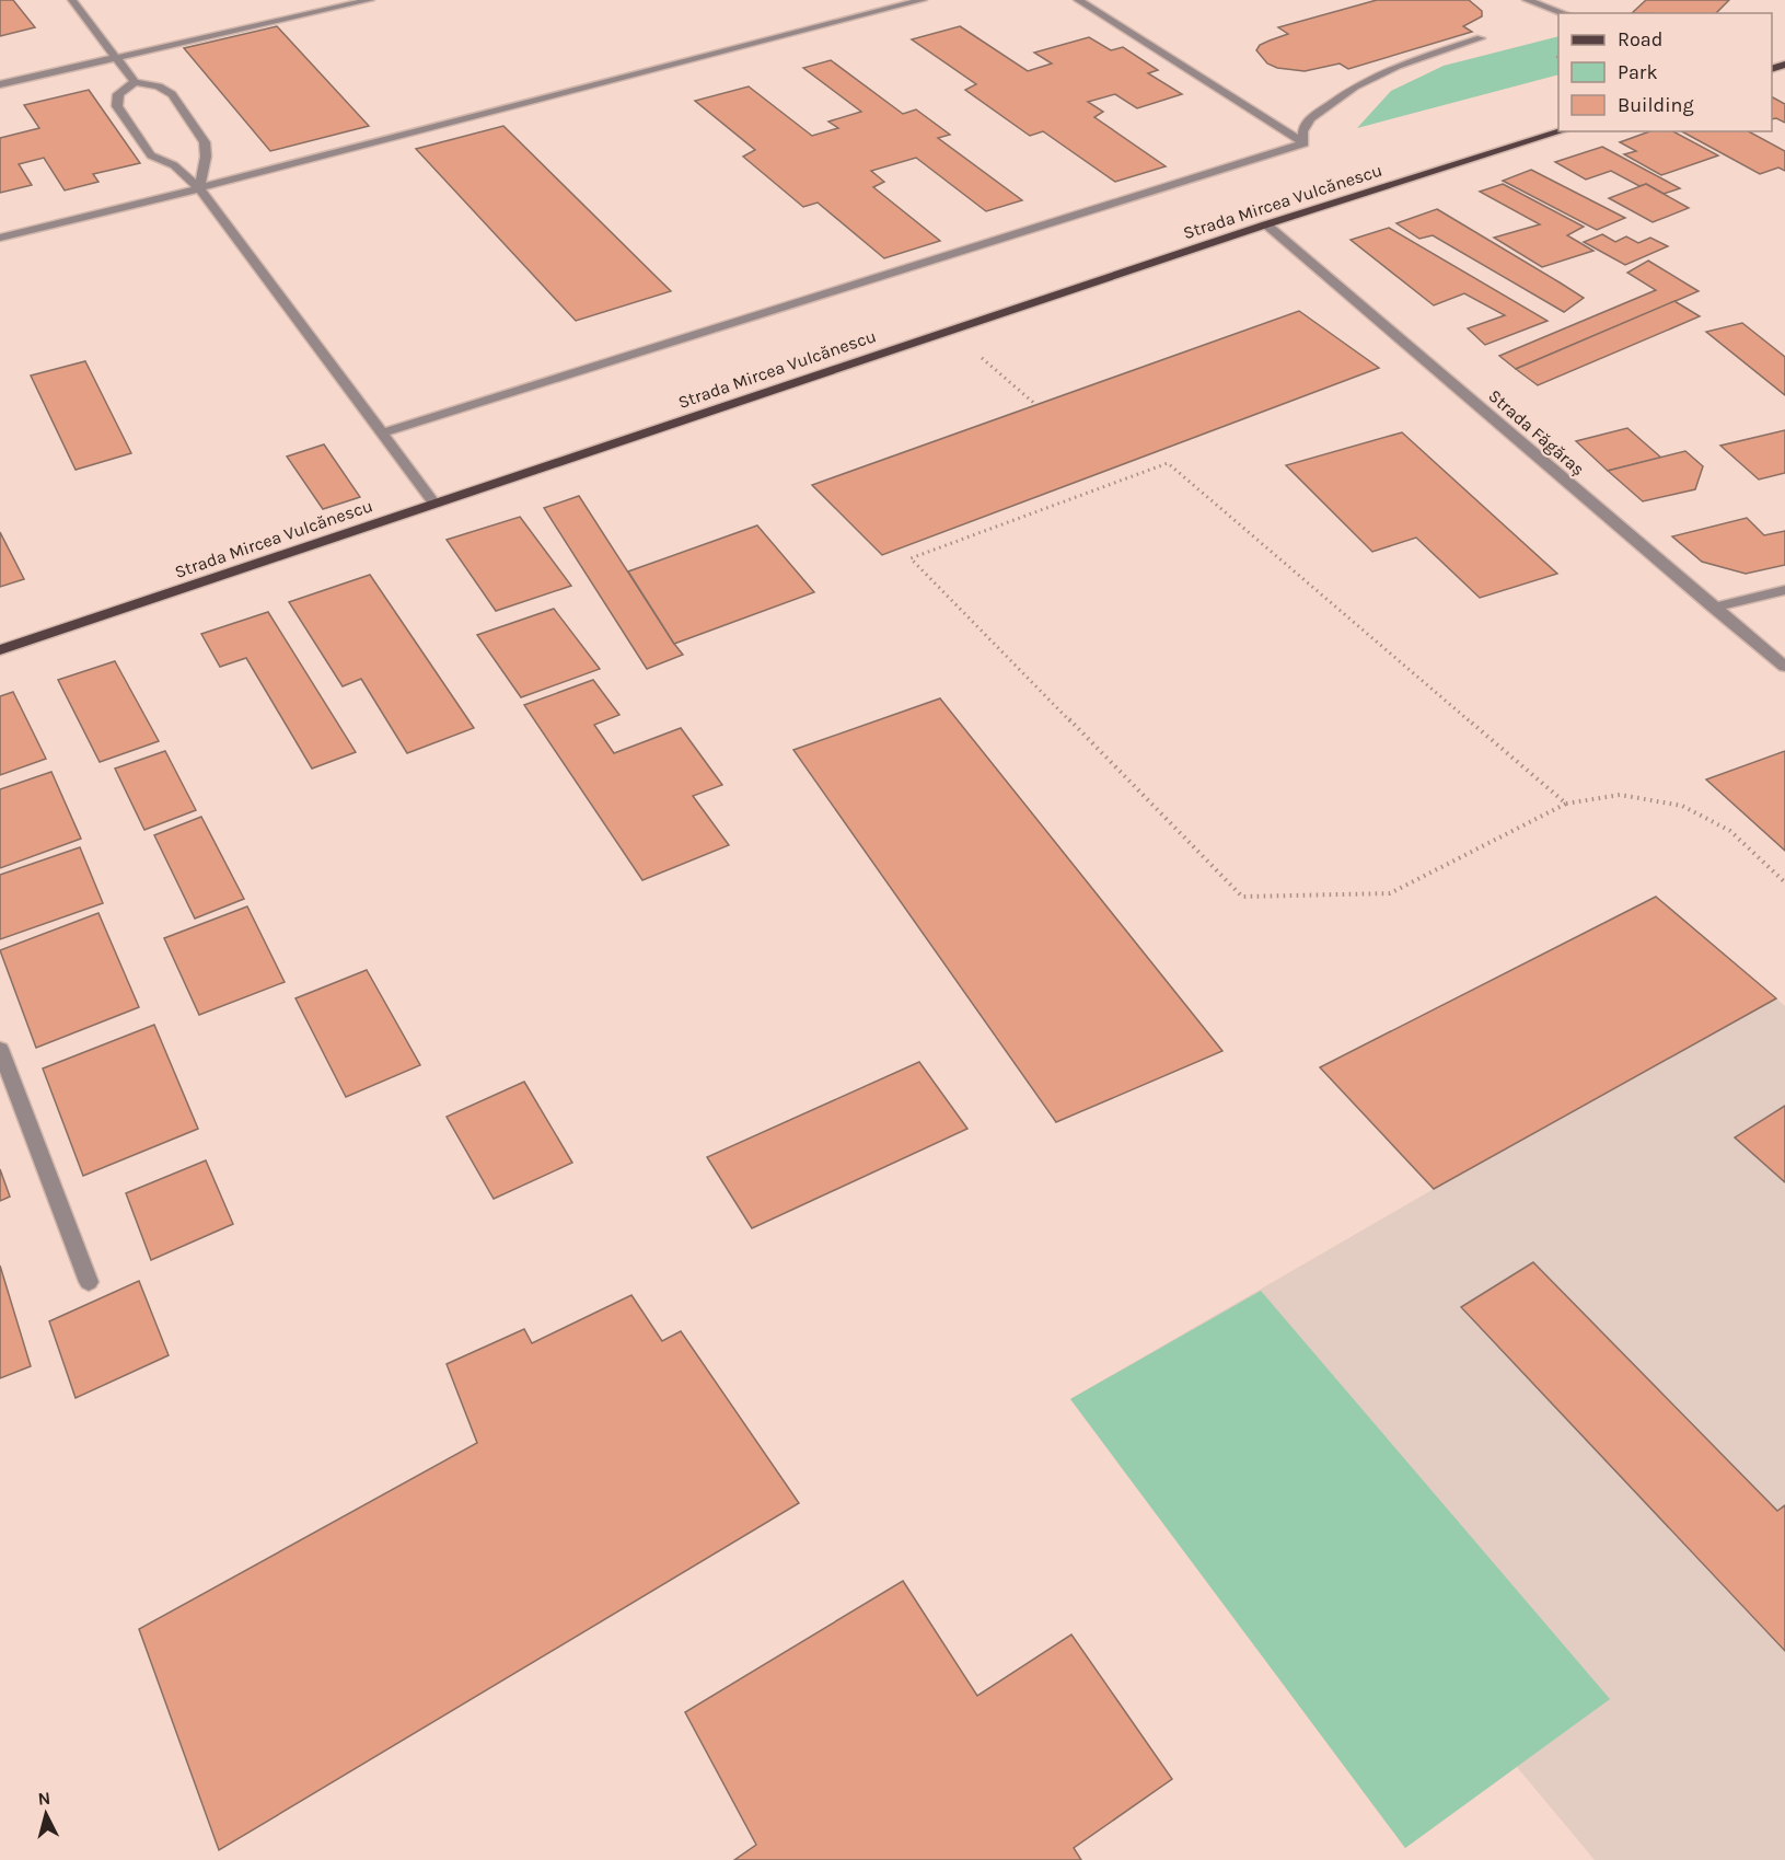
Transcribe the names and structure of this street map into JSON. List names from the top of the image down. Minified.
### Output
{"streets":{"main road":["Strada Mircea Vulcănescu"],"street":["Strada Făgăraș"]},"crossings":[["Strada Mircea Vulcănescu","Strada Făgăraș"]],"legend":["Road","Park","Building"],"north":"top"}
